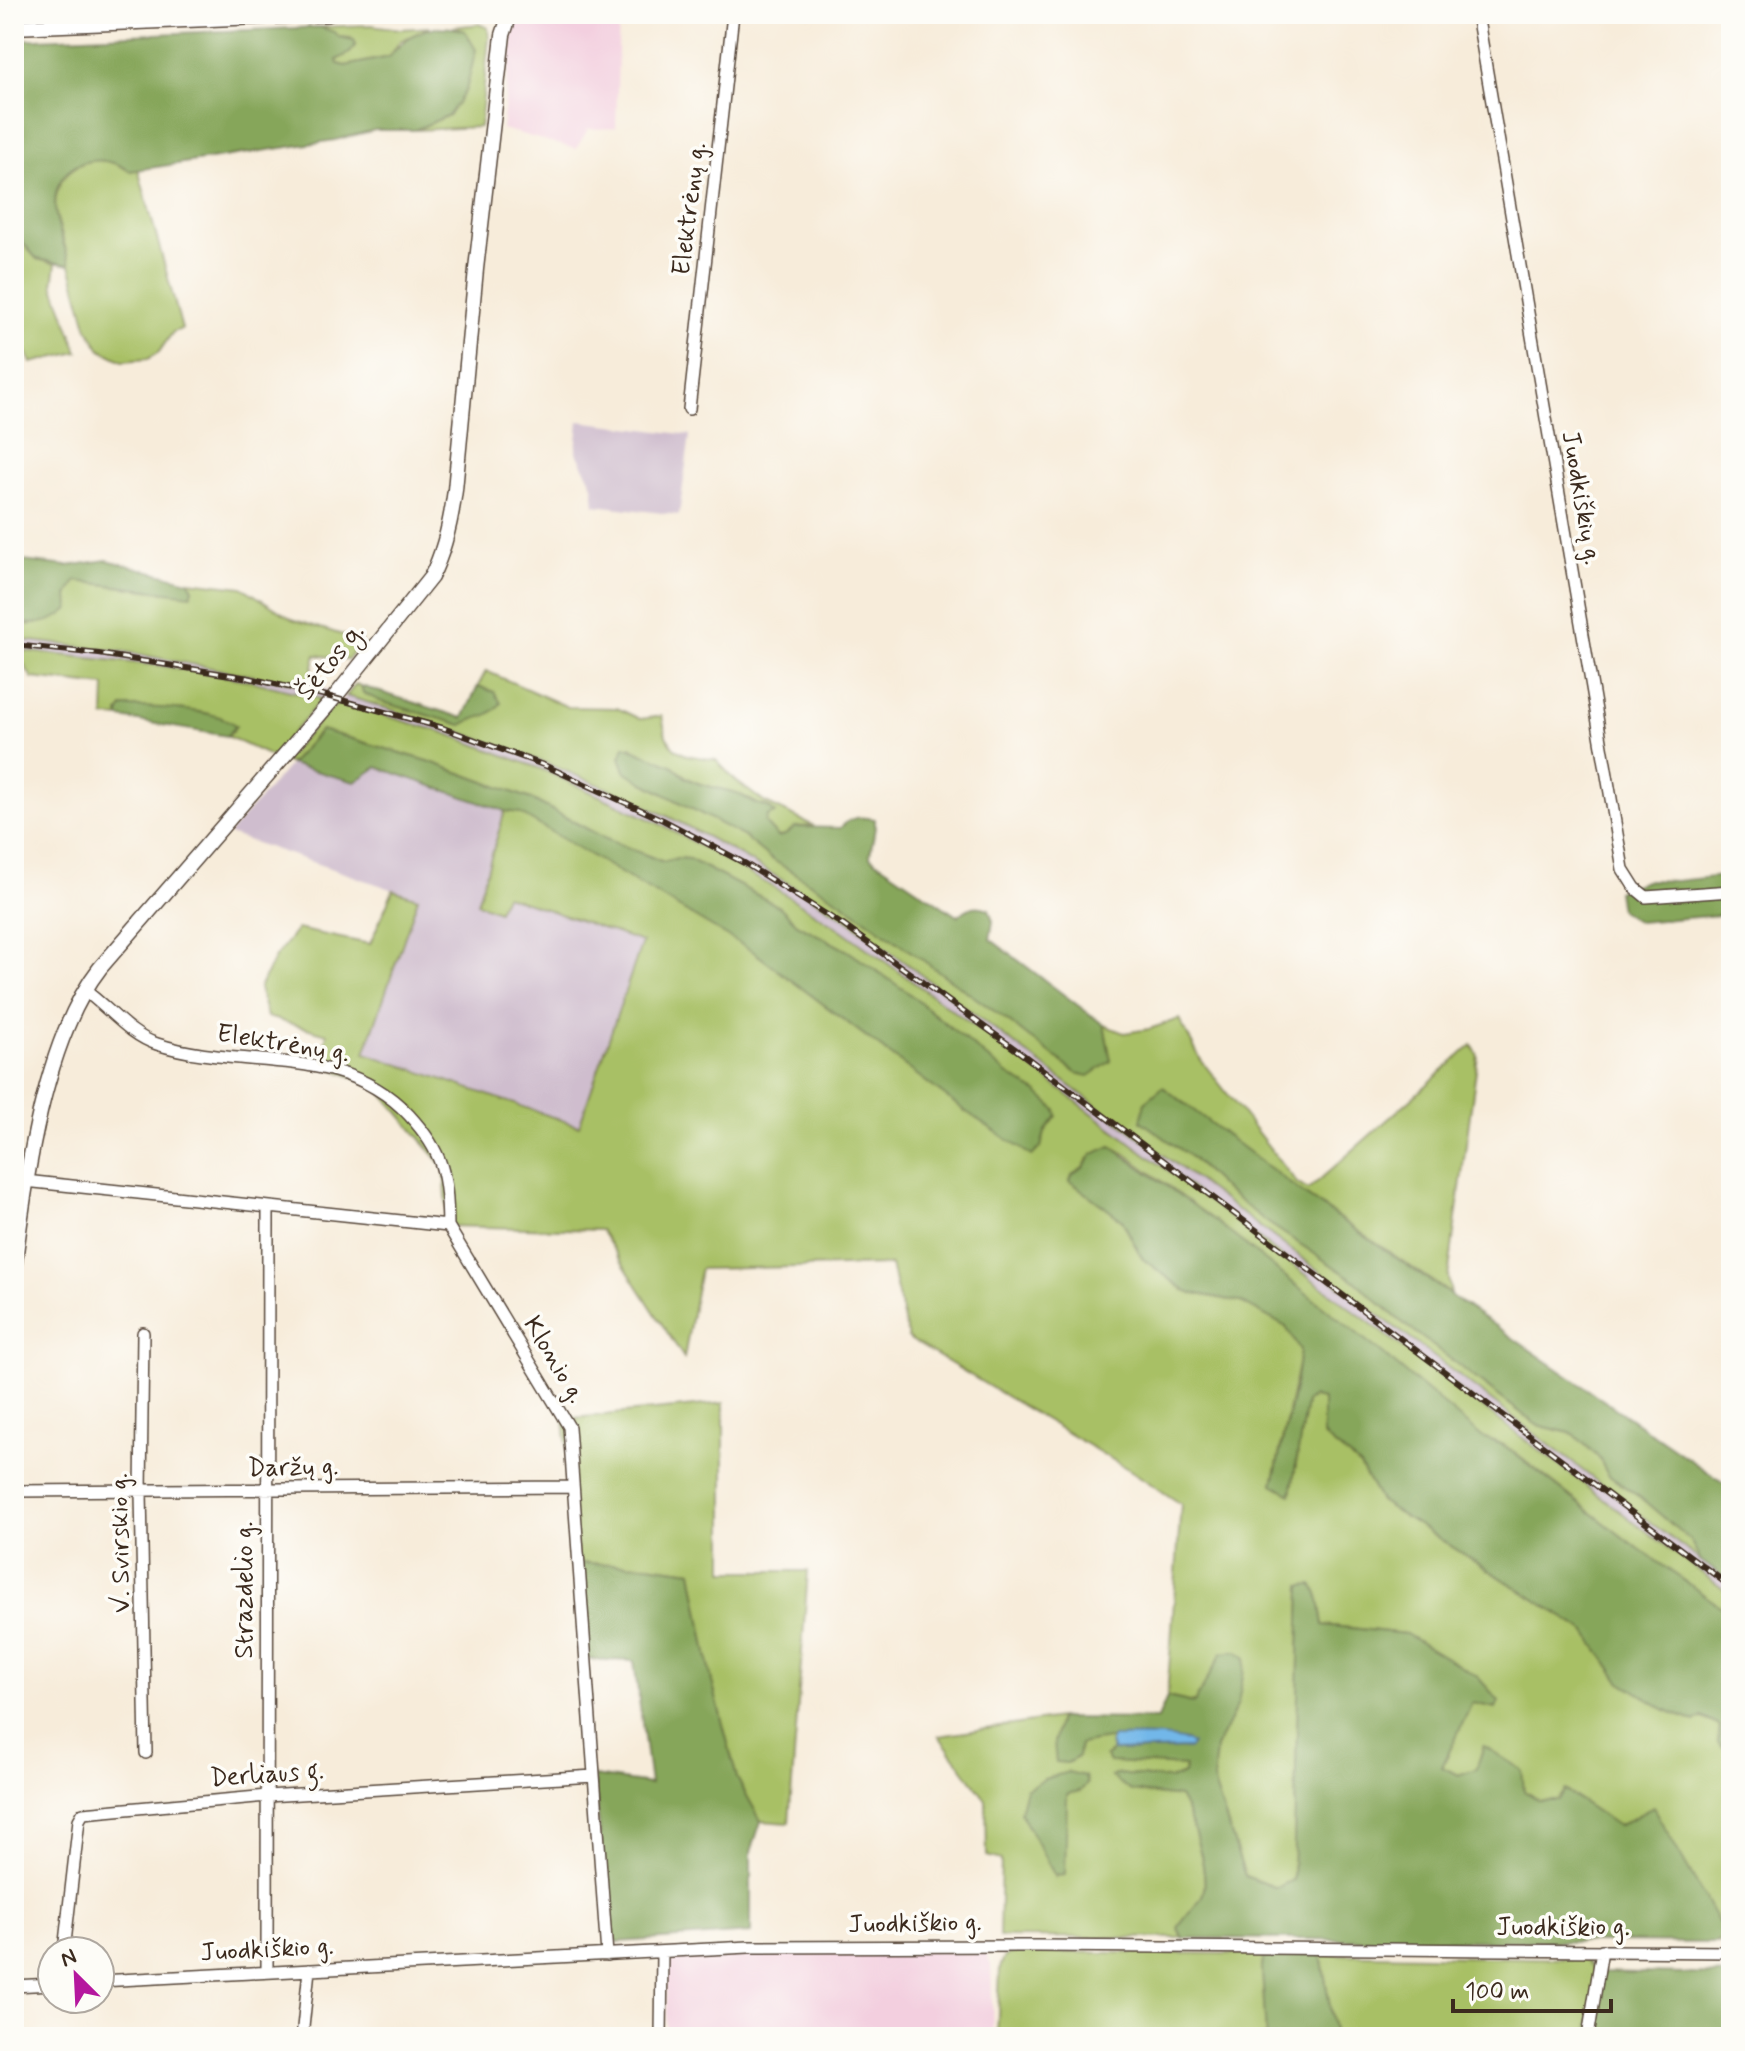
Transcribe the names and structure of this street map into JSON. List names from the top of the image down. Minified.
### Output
{"streets":{"main road":["Šėtos g."],"street":["Elektrėnų g.","Juodkiškių g.","Klonio g.","Daržų g.","V. Svirskio g.","Strazdelio g.","Derliaus g.","Juodkiškio g."]},"crossings":[["Elektrėnų g.","Šėtos g."],["Elektrėnų g.","Klonio g."],["Klonio g.","Daržų g."],["Klonio g.","Derliaus g."],["Klonio g.","Juodkiškio g."],["Daržų g.","V. Svirskio g."],["Daržų g.","Strazdelio g."],["Strazdelio g.","Derliaus g."],["Strazdelio g.","Juodkiškio g."]],"scale_bar":"100 m","north":"top left"}
